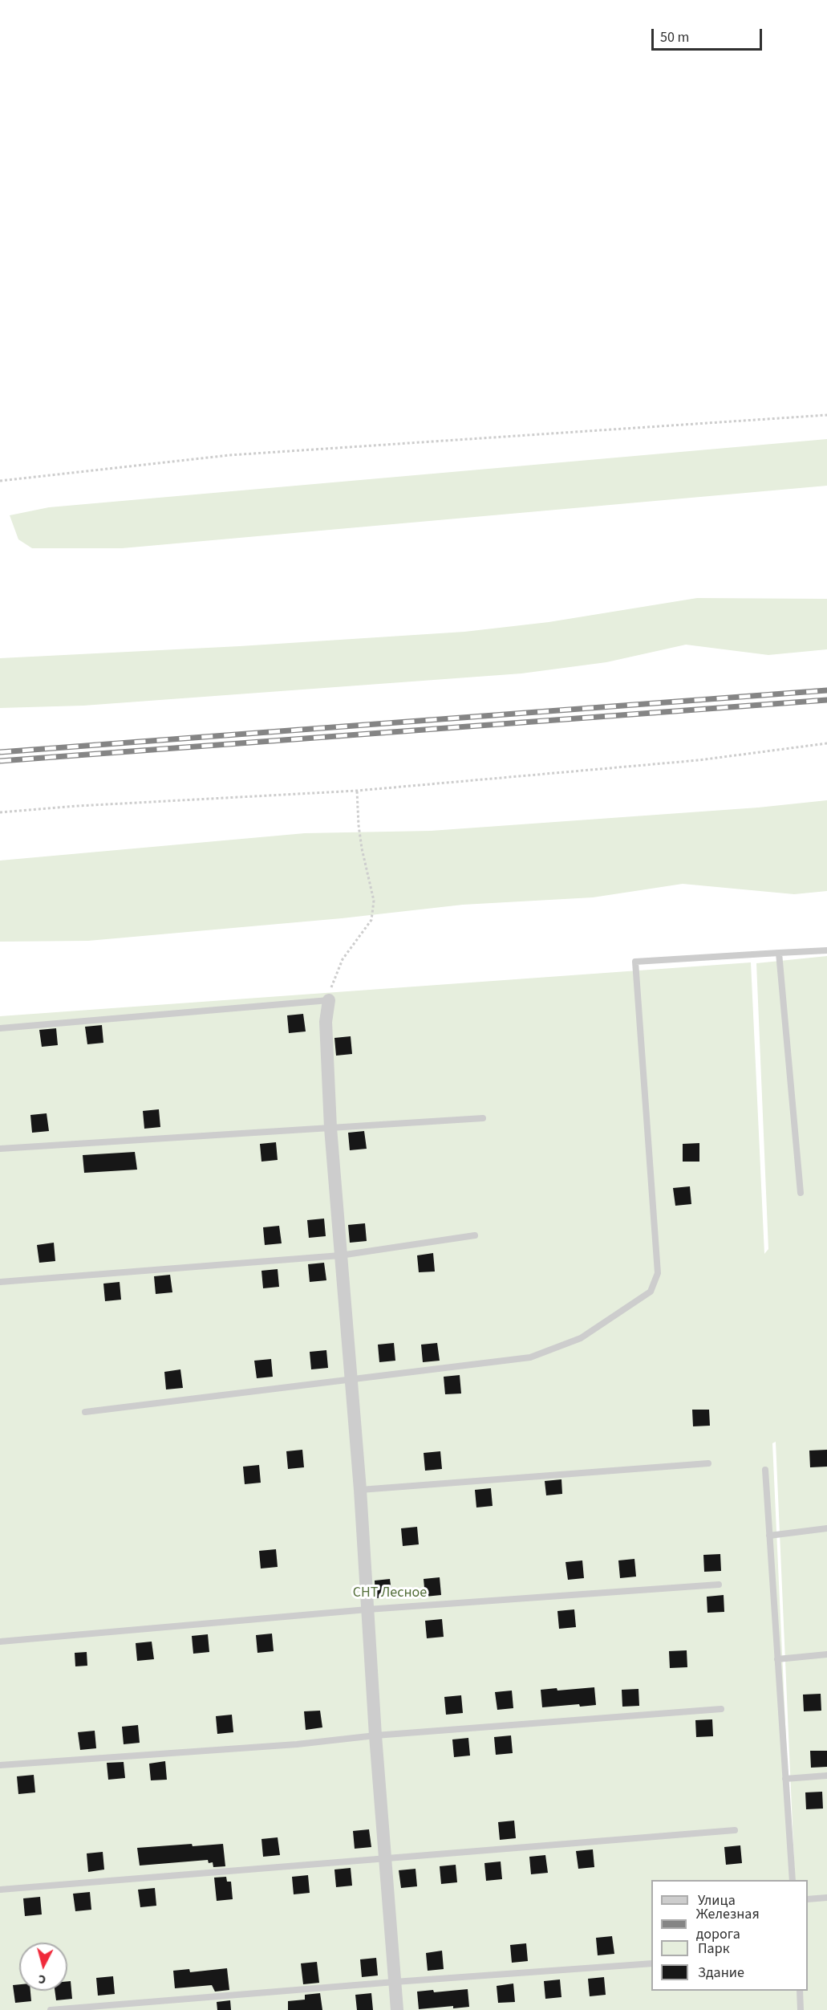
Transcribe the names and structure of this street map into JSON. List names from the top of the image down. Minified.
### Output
{"parks":["СНТ Лесное"],"legend":["Улица","Железная дорога","Парк","Здание"],"scale_bar":"50 m","north":"bottom"}
